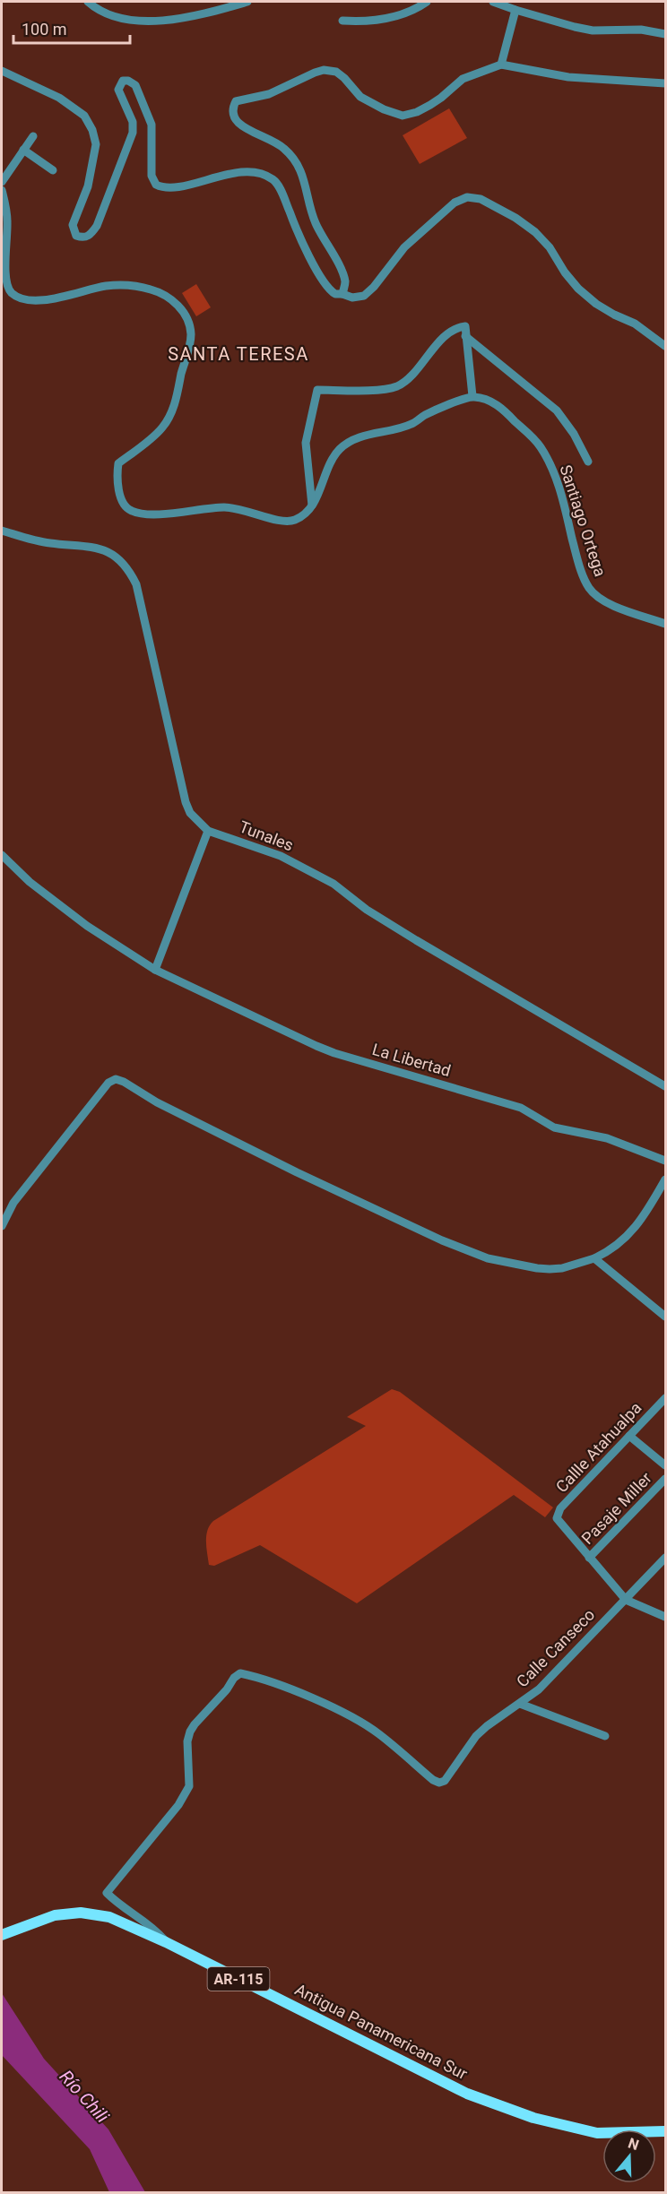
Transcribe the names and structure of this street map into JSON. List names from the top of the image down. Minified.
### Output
{"streets":{"main road":["AR-115","Antigua Panamericana Sur"],"street":["Santiago Ortega","Tunales","La Libertad","Callle Atahualpa","Pasaje Miller","Calle Canseco"]},"crossings":[["Callle Atahualpa","Pasaje Miller"],["Calle Canseco","Antigua Panamericana Sur"]],"districts":["SANTA TERESA"],"water":["Río Chili"],"scale_bar":"100 m","north":"top"}
